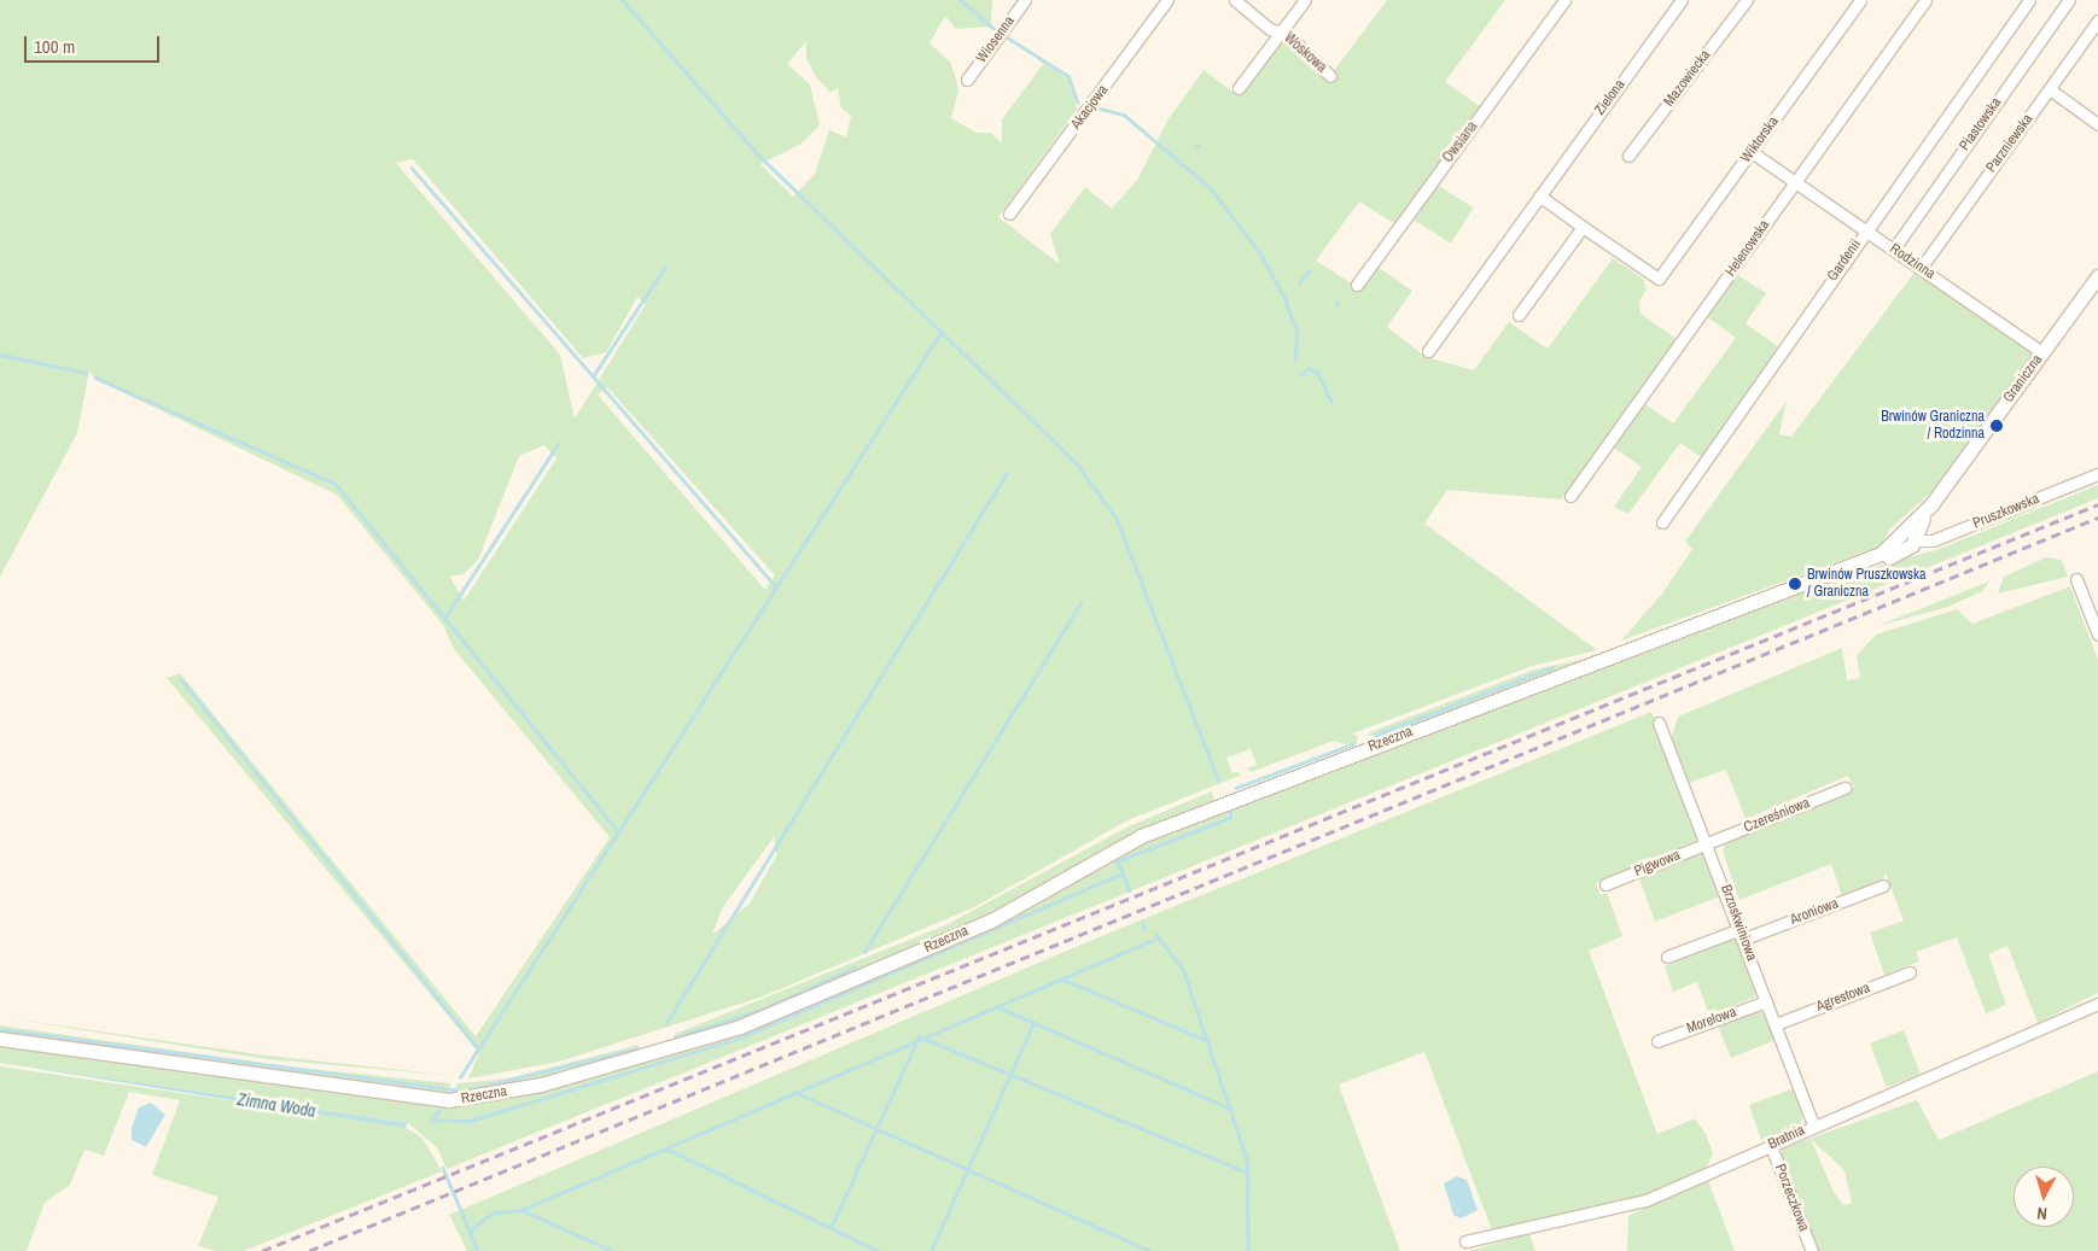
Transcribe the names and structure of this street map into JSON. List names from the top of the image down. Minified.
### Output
{"streets":{"street":["Wiosenna","Woskowa","Mazowiecka","Zielona","Akacjowa","Piastowska","Wiktorska","Owsiana","Parzniewska","Helenowska","Gardenii","Rodzinna","Graniczna","Pruszkowska","Rzeczna","Czereśniowa","Pigwowa","Aroniowa","Brzoskwiniowa","Agrestowa","Morelowa","Bratnia","Porzeczkowa"]},"crossings":[["Piastowska","Rodzinna"],["Wiktorska","Rodzinna"],["Parzniewska","Rodzinna"],["Helenowska","Rodzinna"],["Gardenii","Rodzinna"],["Rodzinna","Graniczna"],["Graniczna","Pruszkowska"],["Graniczna","Rzeczna"],["Pruszkowska","Rzeczna"],["Czereśniowa","Pigwowa"],["Czereśniowa","Brzoskwiniowa"],["Pigwowa","Brzoskwiniowa"],["Aroniowa","Brzoskwiniowa"],["Brzoskwiniowa","Agrestowa"],["Brzoskwiniowa","Morelowa"],["Brzoskwiniowa","Bratnia"],["Bratnia","Porzeczkowa"]],"water":["Zimna Woda"],"places":["Brwinów Graniczna / Rodzinna","Brwinów Pruszkowska / Graniczna"],"scale_bar":"100 m","north":"bottom"}
